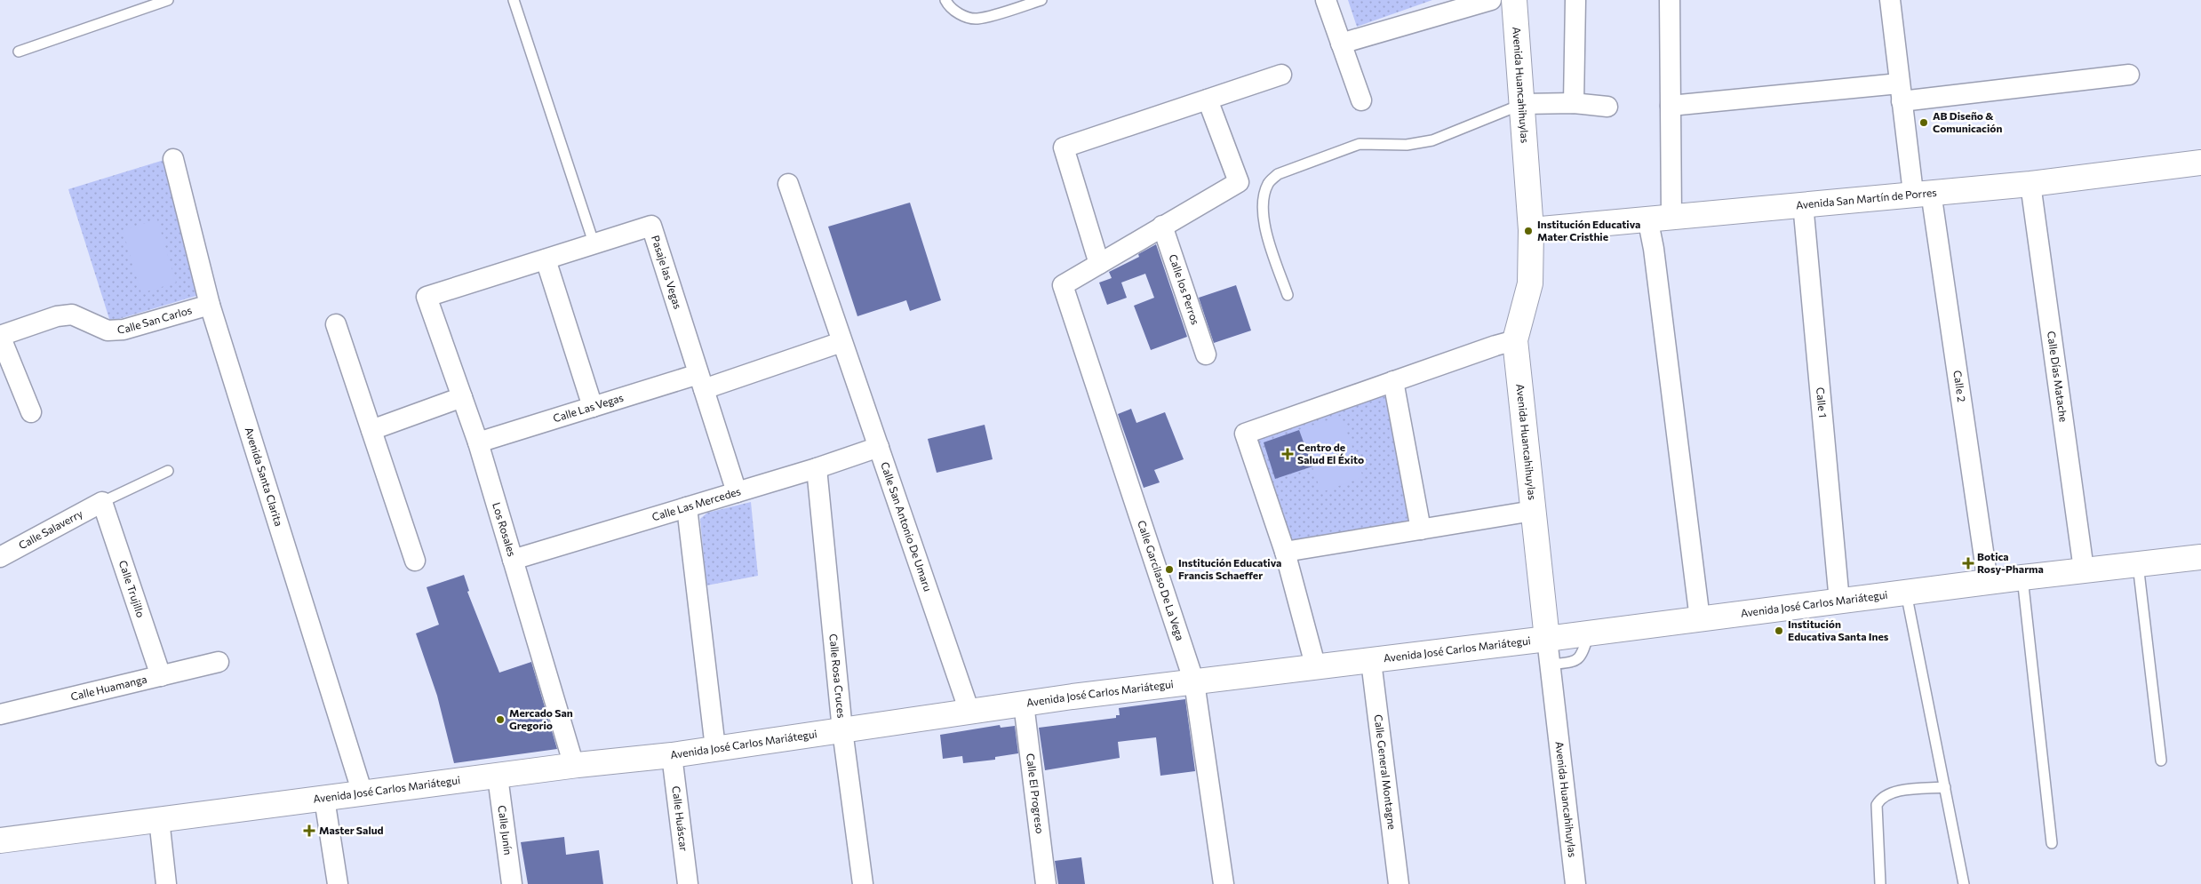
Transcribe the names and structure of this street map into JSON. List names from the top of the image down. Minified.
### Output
{"streets":{"street":["Avenida Huancahihuylas","Avenida San Martín de Porres","Pasaje las Vegas","Calle los Perros","Calle San Carlos","Calle Días Matache","Calle 2","Calle 1","Calle Las Vegas","Avenida Santa Clarita","Calle Las Mercedes","Calle San Antonio De Umaru","Calle Salaverry","Los Rosales","Calle Garcilaso De La Vega","Calle Trujillo","Avenida José Carlos Mariátegui","Calle Rosa Cruces","Calle Huamanga","Calle General Montagne","Calle El Progreso","Calle Huáscar","Calle Junín"]},"crossings":[["Avenida Huancahihuylas","Avenida San Martín de Porres"],["Avenida Huancahihuylas","Avenida José Carlos Mariátegui"],["Avenida San Martín de Porres","Calle Días Matache"],["Avenida San Martín de Porres","Calle 2"],["Avenida San Martín de Porres","Calle 1"],["Pasaje las Vegas","Calle Las Vegas"],["Pasaje las Vegas","Calle Las Mercedes"],["Pasaje las Vegas","Los Rosales"],["Calle San Carlos","Avenida Santa Clarita"],["Calle Días Matache","Avenida José Carlos Mariátegui"],["Calle 2","Avenida José Carlos Mariátegui"],["Calle 1","Avenida José Carlos Mariátegui"],["Calle Las Vegas","Calle San Antonio De Umaru"],["Calle Las Vegas","Los Rosales"],["Avenida Santa Clarita","Avenida José Carlos Mariátegui"],["Calle Las Mercedes","Calle San Antonio De Umaru"],["Calle Las Mercedes","Los Rosales"],["Calle Las Mercedes","Calle Rosa Cruces"],["Calle San Antonio De Umaru","Avenida José Carlos Mariátegui"],["Calle Salaverry","Calle Trujillo"],["Los Rosales","Avenida José Carlos Mariátegui"],["Calle Garcilaso De La Vega","Avenida José Carlos Mariátegui"],["Calle Trujillo","Calle Huamanga"],["Avenida José Carlos Mariátegui","Calle Rosa Cruces"],["Avenida José Carlos Mariátegui","Calle General Montagne"],["Avenida José Carlos Mariátegui","Calle El Progreso"],["Avenida José Carlos Mariátegui","Calle Huáscar"],["Avenida José Carlos Mariátegui","Calle Junín"]],"places":{"other":["AB Diseño & Comunicación","Institución Educativa Mater Cristhie","Institución Educativa Francis Schaeffer","Institución Educativa Santa Ines","Mercado San Gregorio"],"health":["Centro de Salud El Éxito","Botica Rosy-Pharma","Master Salud"]}}
